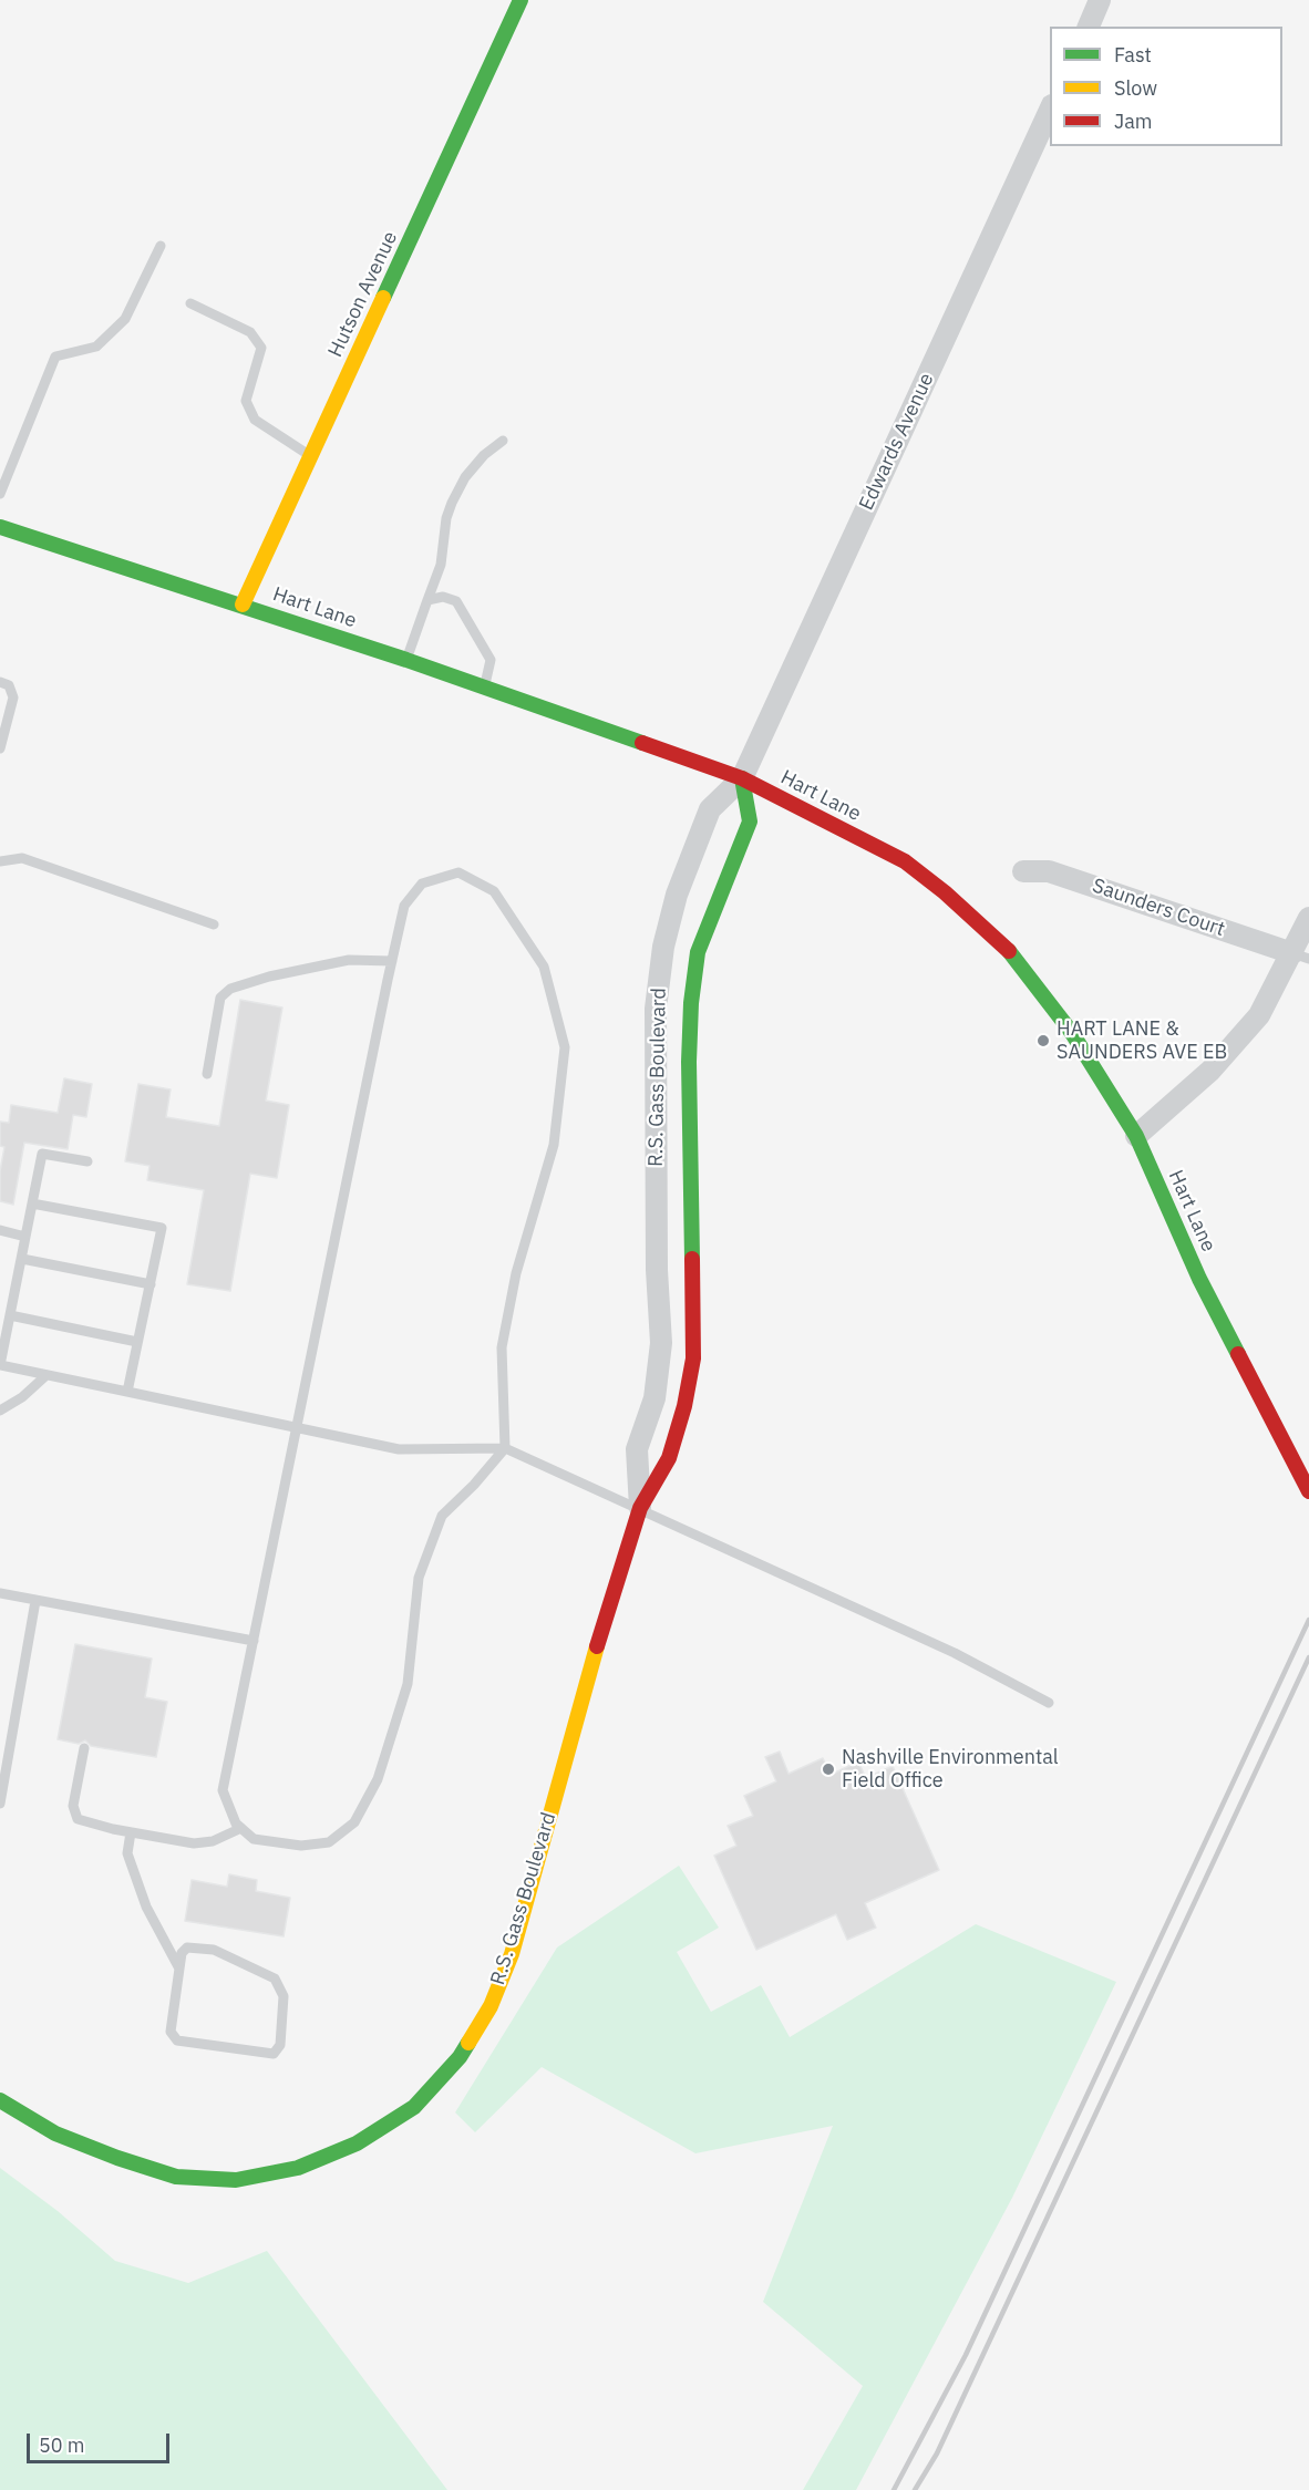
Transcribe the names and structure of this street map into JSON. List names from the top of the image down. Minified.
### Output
{"streets":{"street":["Hutson Avenue","Edwards Avenue","Hart Lane","Saunders Court","R.S. Gass Boulevard"]},"crossings":[["Hutson Avenue","Hart Lane"],["Edwards Avenue","Hart Lane"],["Edwards Avenue","R.S. Gass Boulevard"],["Hart Lane","R.S. Gass Boulevard"]],"places":["HART LANE & SAUNDERS AVE EB","Nashville Environmental Field Office"],"legend":["Fast","Slow","Jam"],"scale_bar":"50 m"}
